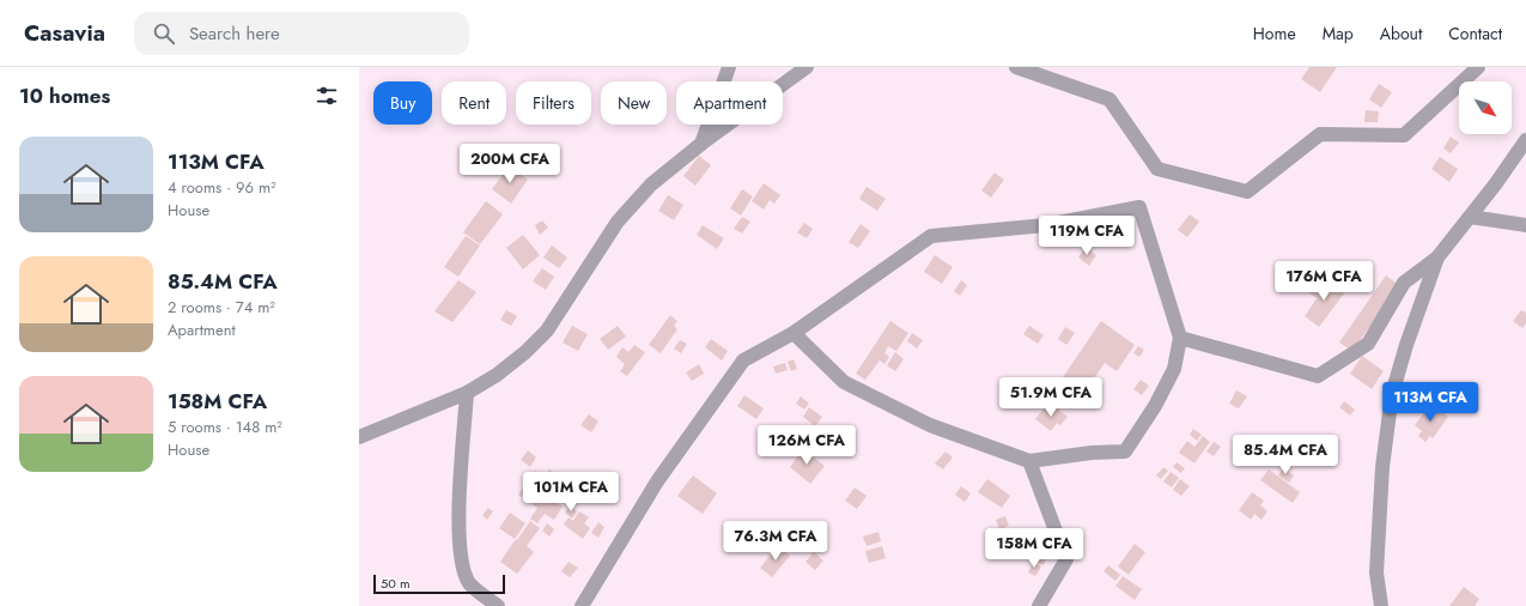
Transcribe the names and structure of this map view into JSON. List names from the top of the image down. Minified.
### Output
{"scale_bar":"50 m","north":"bottom right","page":{"header":"Casavia","search":"Search here","nav":["Home","Map","About","Contact"],"heading":"10 homes","chip":["Buy","Rent","Filters","New","Apartment"],"list":[{"name":"113M CFA","note":"4 rooms · 96 m² · House"},{"name":"85.4M CFA","note":"2 rooms · 74 m² · Apartment"},{"name":"158M CFA","note":"5 rooms · 148 m² · House"}],"price":["200M CFA","119M CFA","176M CFA","51.9M CFA","113M CFA","126M CFA","85.4M CFA","101M CFA","76.3M CFA","158M CFA"],"scale":"50 m"}}
